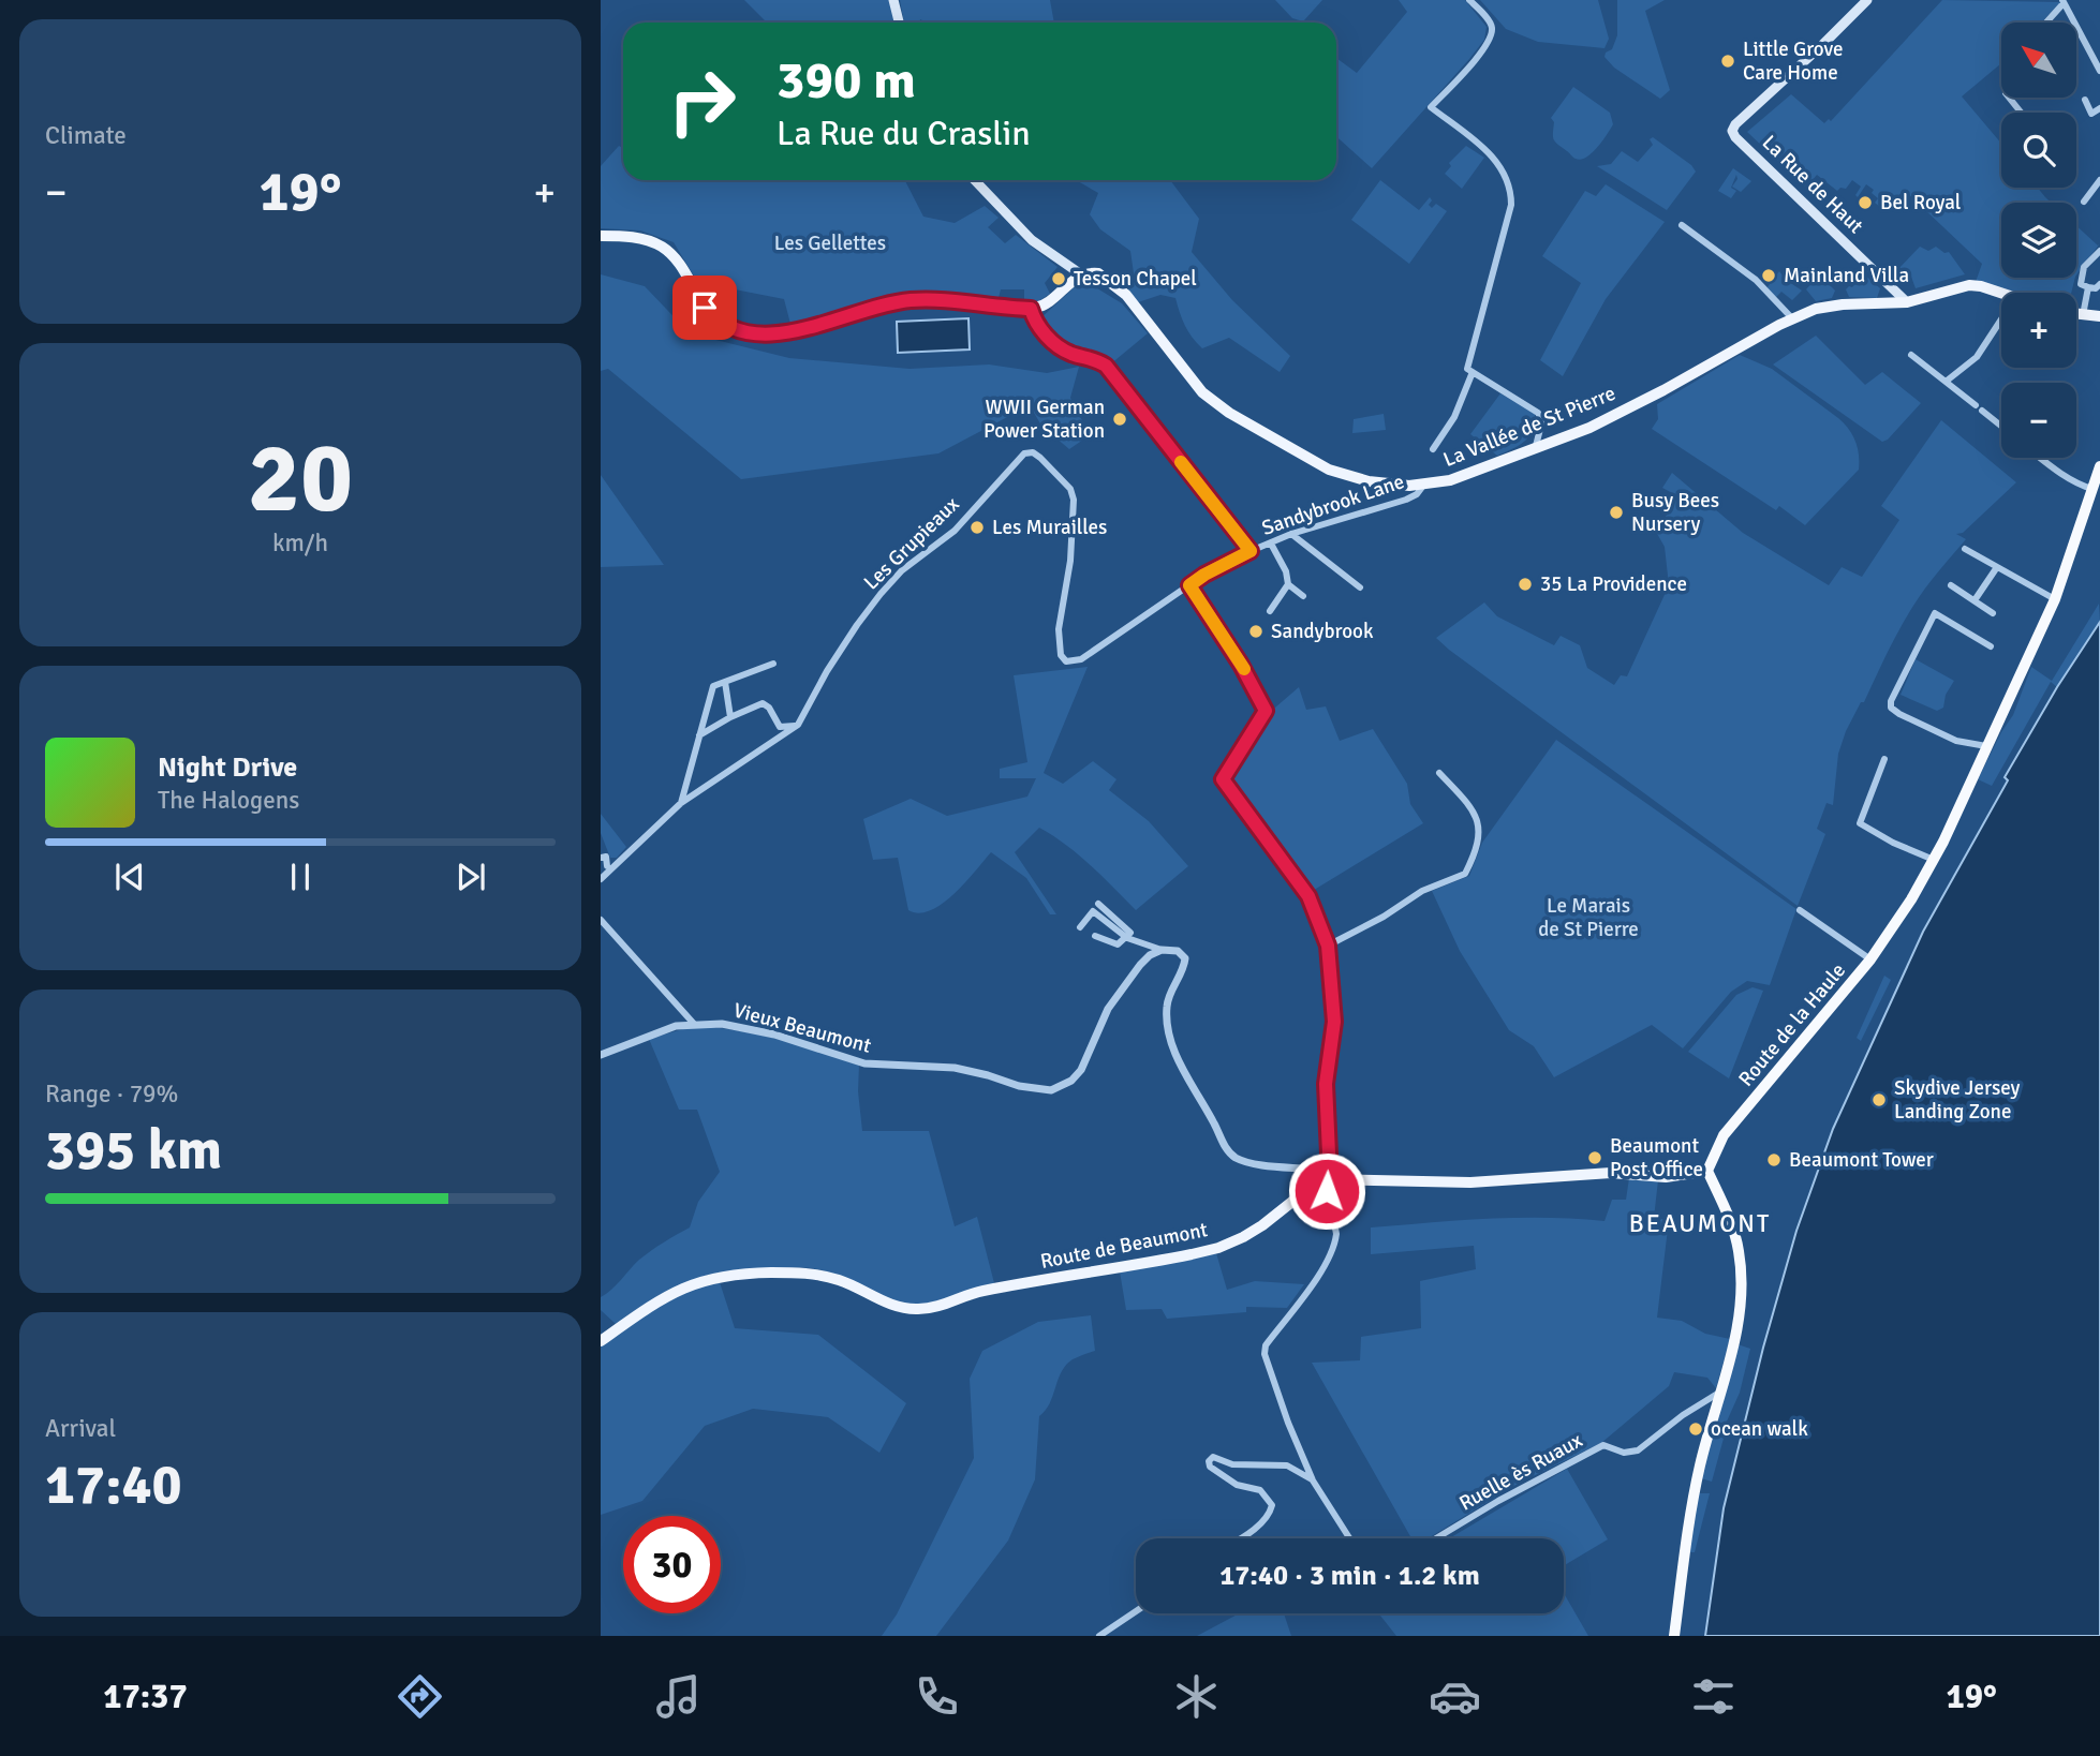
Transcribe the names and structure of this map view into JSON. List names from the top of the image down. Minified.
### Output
{"streets":{"highway":["Route de la Haule"],"main road":["La Rue de Haut","La Vallée de St Pierre","Route de Beaumont"],"street":["Sandybrook Lane","Les Grupieaux","Vieux Beaumont","Ruelle ès Ruaux"]},"crossings":[["La Rue de Haut","La Vallée de St Pierre"],["La Vallée de St Pierre","Sandybrook Lane"],["Sandybrook Lane","Les Grupieaux"]],"districts":["BEAUMONT"],"parks":["Les Gellettes","Le Marais de St Pierre"],"places":["Little Grove Care Home","Bel Royal","Mainland Villa","Tesson Chapel","WWII German Power Station","Busy Bees Nursery","Les Murailles","35 La Providence","Sandybrook","Skydive Jersey Landing Zone","Beaumont Post Office","Beaumont Tower","ocean walk"],"north":"top left","page":{"tile":["Climate",["20","km/h"],["Range · 79%","395 km"],["Arrival","17:40"]],"map_buttons":["+","−"],"turn":["390 m","La Rue du Craslin"],"heat":["−","19°","+"],"song":["Night Drive","The Halogens"],"limit":"30","trip":"17:40 · 3 min · 1.2 km","tabs":["17:37","19°"]}}
